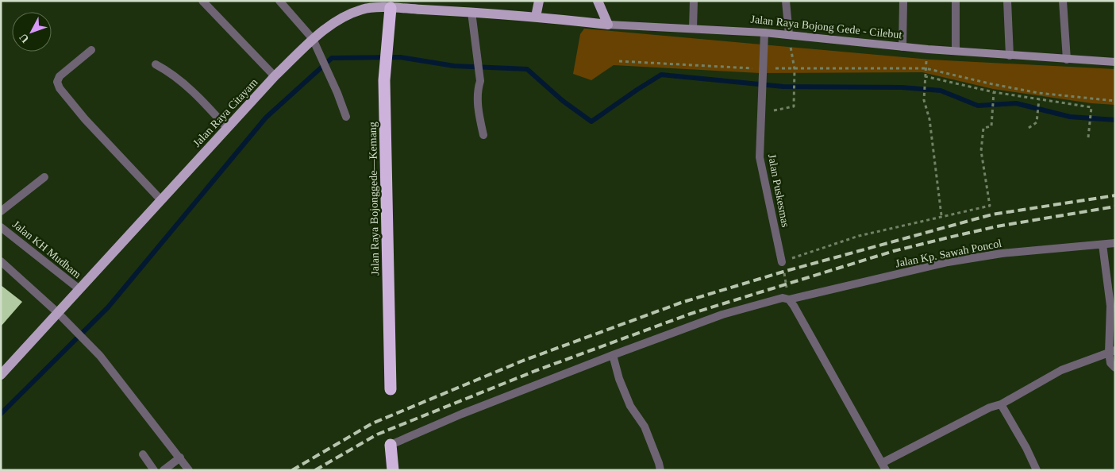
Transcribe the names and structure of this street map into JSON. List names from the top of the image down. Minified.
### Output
{"streets":{"highway":["Jalan Raya Bojonggede—Kemang"],"main road":["Jalan Raya Bojong Gede - Cilebut","Jalan Raya Citayam"],"street":["Jalan Puskesmas","Jalan KH Mudham","Jalan Kp. Sawah Poncol"]},"crossings":[["Jalan Raya Bojong Gede - Cilebut","Jalan Raya Citayam"],["Jalan Raya Bojong Gede - Cilebut","Jalan Puskesmas"],["Jalan Raya Citayam","Jalan Raya Bojonggede—Kemang"],["Jalan Raya Citayam","Jalan KH Mudham"]],"north":"bottom left"}
